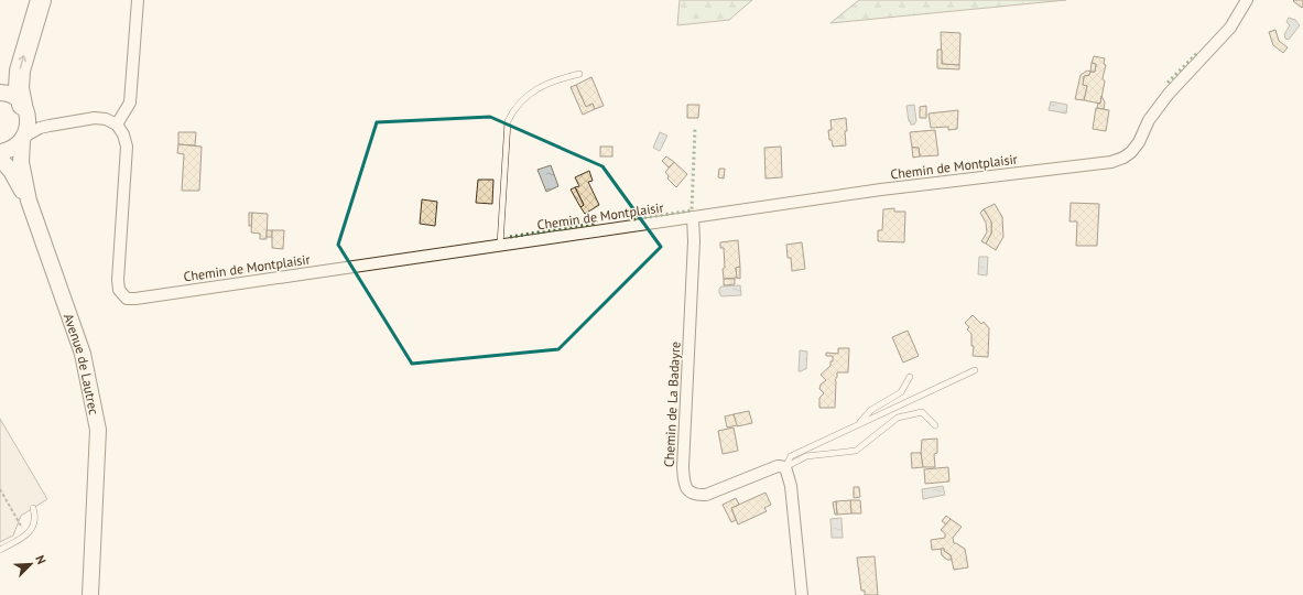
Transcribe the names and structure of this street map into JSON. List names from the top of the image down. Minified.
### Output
{"streets":{"main road":["Avenue de Lautrec"],"street":["Chemin de Montplaisir","Chemin de La Badayre"]},"crossings":[["Chemin de Montplaisir","Chemin de La Badayre"]],"north":"top right"}
